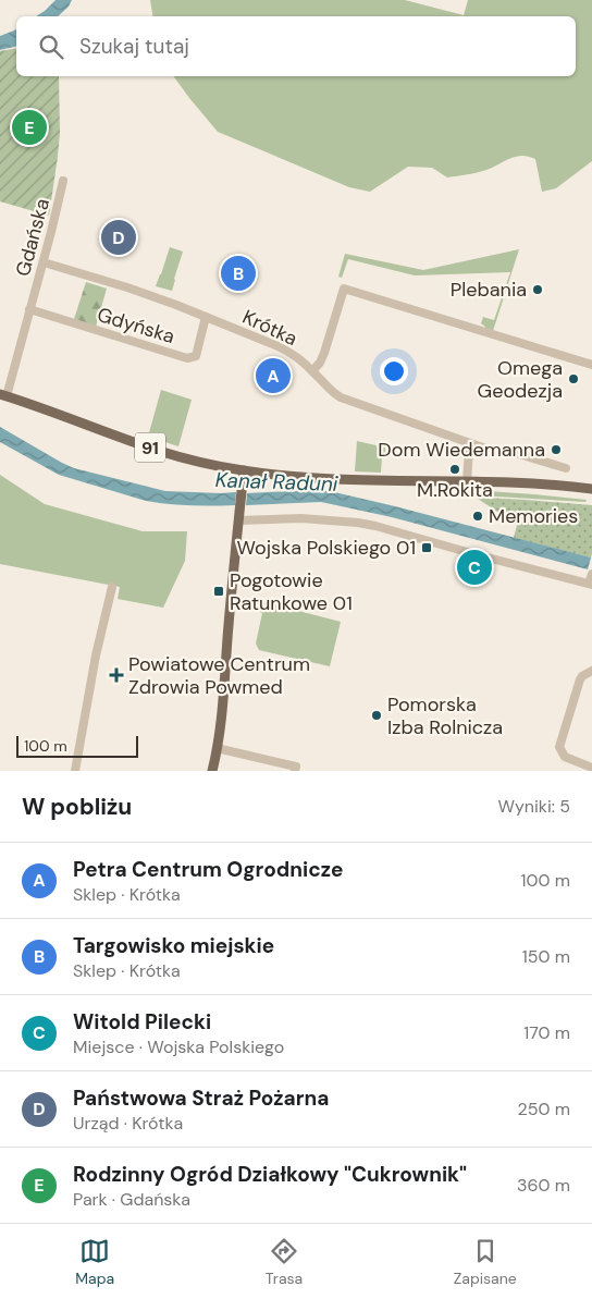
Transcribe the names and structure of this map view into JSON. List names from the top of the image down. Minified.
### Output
{"streets":{"main road":["91"],"street":["Gdańska","Gdyńska","Krótka"]},"crossings":[["Gdańska","Gdyńska"],["Gdańska","Krótka"],["Gdańska","91"],["Gdyńska","Krótka"]],"water":["Kanał Raduni"],"places":{"other":["Plebania","Omega Geodezja","Dom Wiedemanna","M.Rokita","Memories","Pomorska Izba Rolnicza"],"transit":["Wojska Polskiego 01","Pogotowie Ratunkowe 01"],"health":["Powiatowe Centrum Zdrowia Powmed"]},"scale_bar":"100 m","page":{"search":"Szukaj tutaj","pins":["E","D","B","A","C"],"scale":"100 m","heading":["W pobliżu","Wyniki: 5"],"list":[{"mark":"A","name":"Petra Centrum Ogrodnicze","note":"Sklep · Krótka","value":"100 m"},{"mark":"B","name":"Targowisko miejskie","note":"Sklep · Krótka","value":"150 m"},{"mark":"C","name":"Witold Pilecki","note":"Miejsce · Wojska Polskiego","value":"170 m"},{"mark":"D","name":"Państwowa Straż Pożarna","note":"Urząd · Krótka","value":"250 m"},{"mark":"E","name":"Rodzinny Ogród Działkowy \"Cukrownik\"","note":"Park · Gdańska","value":"360 m"}],"nav":["Mapa","Trasa","Zapisane"]}}
